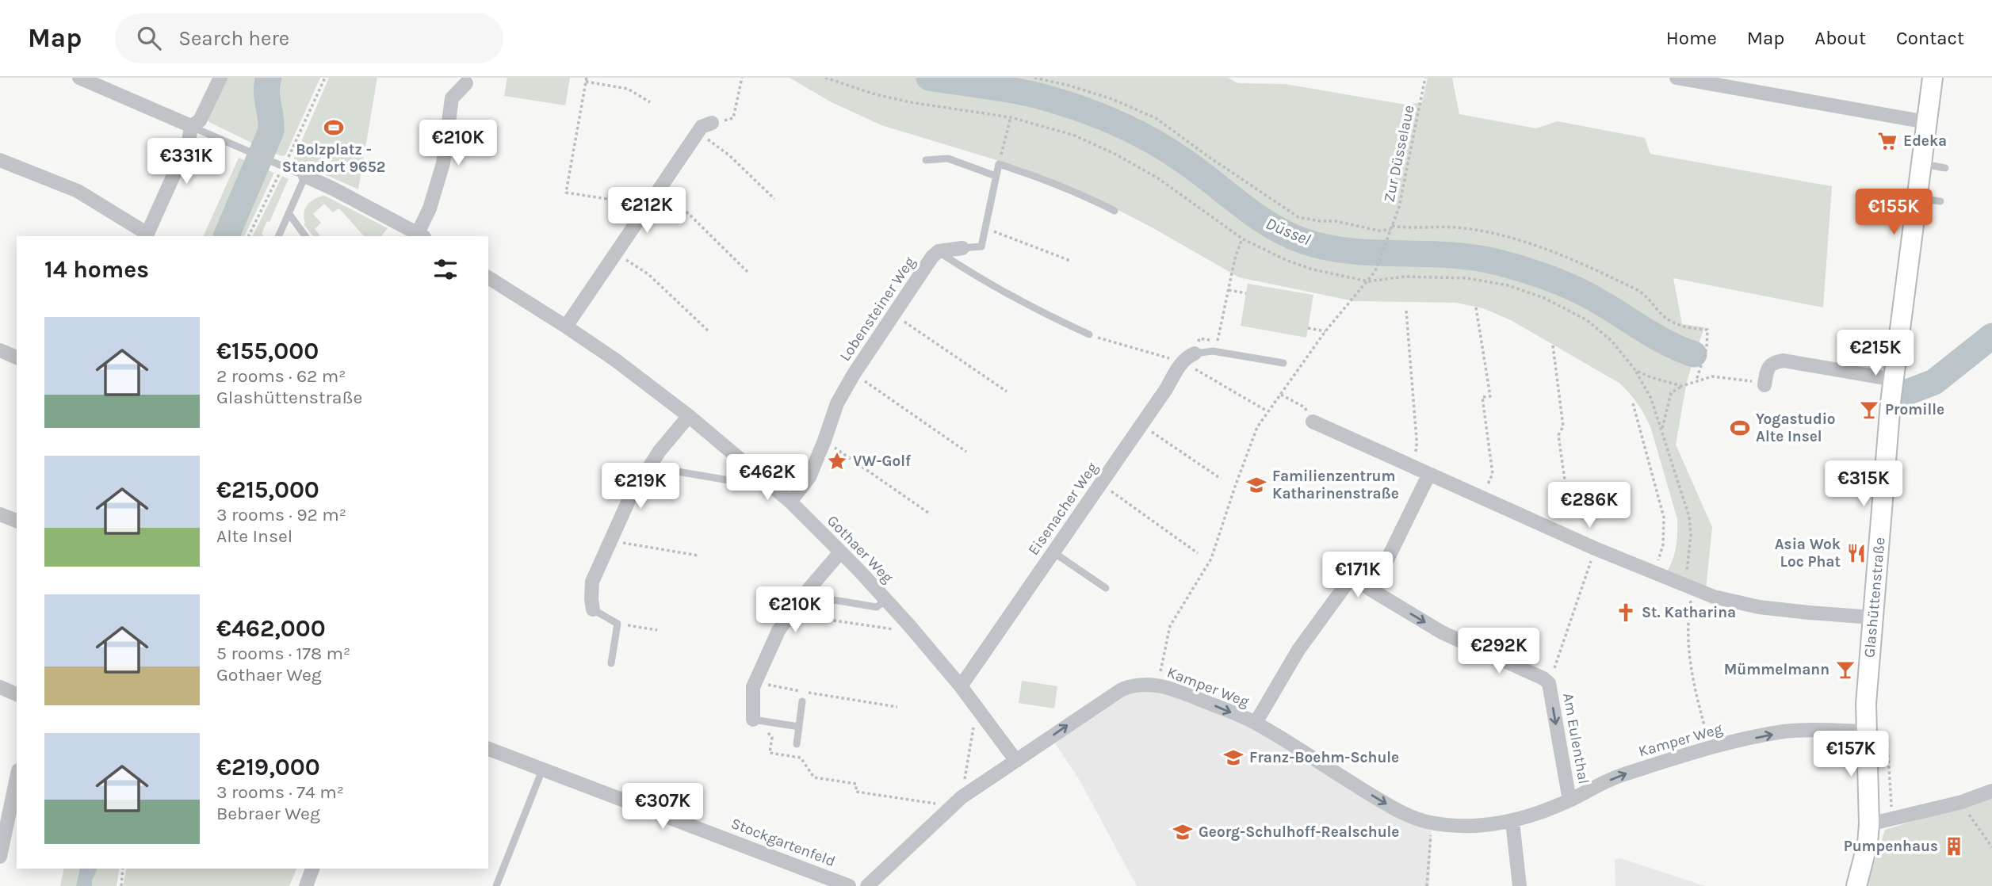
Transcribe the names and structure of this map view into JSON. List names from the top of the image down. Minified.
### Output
{"streets":{"main road":["Glashüttenstraße"],"street":["Lobensteiner Weg","Eisenacher Weg","Gothaer Weg","Kamper Weg","Am Eulenthal","Stockgartenfeld"],"path":["Zur Düsselaue"]},"crossings":[["Zur Düsselaue","Kamper Weg"],["Lobensteiner Weg","Gothaer Weg"],["Eisenacher Weg","Gothaer Weg"],["Gothaer Weg","Kamper Weg"],["Glashüttenstraße","Kamper Weg"],["Kamper Weg","Am Eulenthal"]],"one_way":["Kamper Weg","Am Eulenthal"],"water":["Düssel"],"places":{"sports":["Bolzplatz - Standort 9652","Yogastudio Alte Insel"],"supermarket":["Edeka"],"bar":["Promille","Mümmelmann"],"place":["VW-Golf"],"school or university":["Familienzentrum Katharinenstraße","Franz-Boehm-Schule","Georg-Schulhoff-Realschule"],"restaurant":["Asia Wok Loc Phat"],"church":["St. Katharina"],"building":["Pumpenhaus"]},"page":{"header":"Map","search":"Search here","nav":["Home","Map","About","Contact"],"price":["€210K","€331K","€212K","€155K","€215K","€462K","€315K","€219K","€286K","€171K","€210K","€292K","€157K","€307K"],"heading":"14 homes","list":[{"name":"€155,000","note":"2 rooms · 62 m² · Glashüttenstraße"},{"name":"€215,000","note":"3 rooms · 92 m² · Alte Insel"},{"name":"€462,000","note":"5 rooms · 178 m² · Gothaer Weg"},{"name":"€219,000","note":"3 rooms · 74 m² · Bebraer Weg"}]}}
